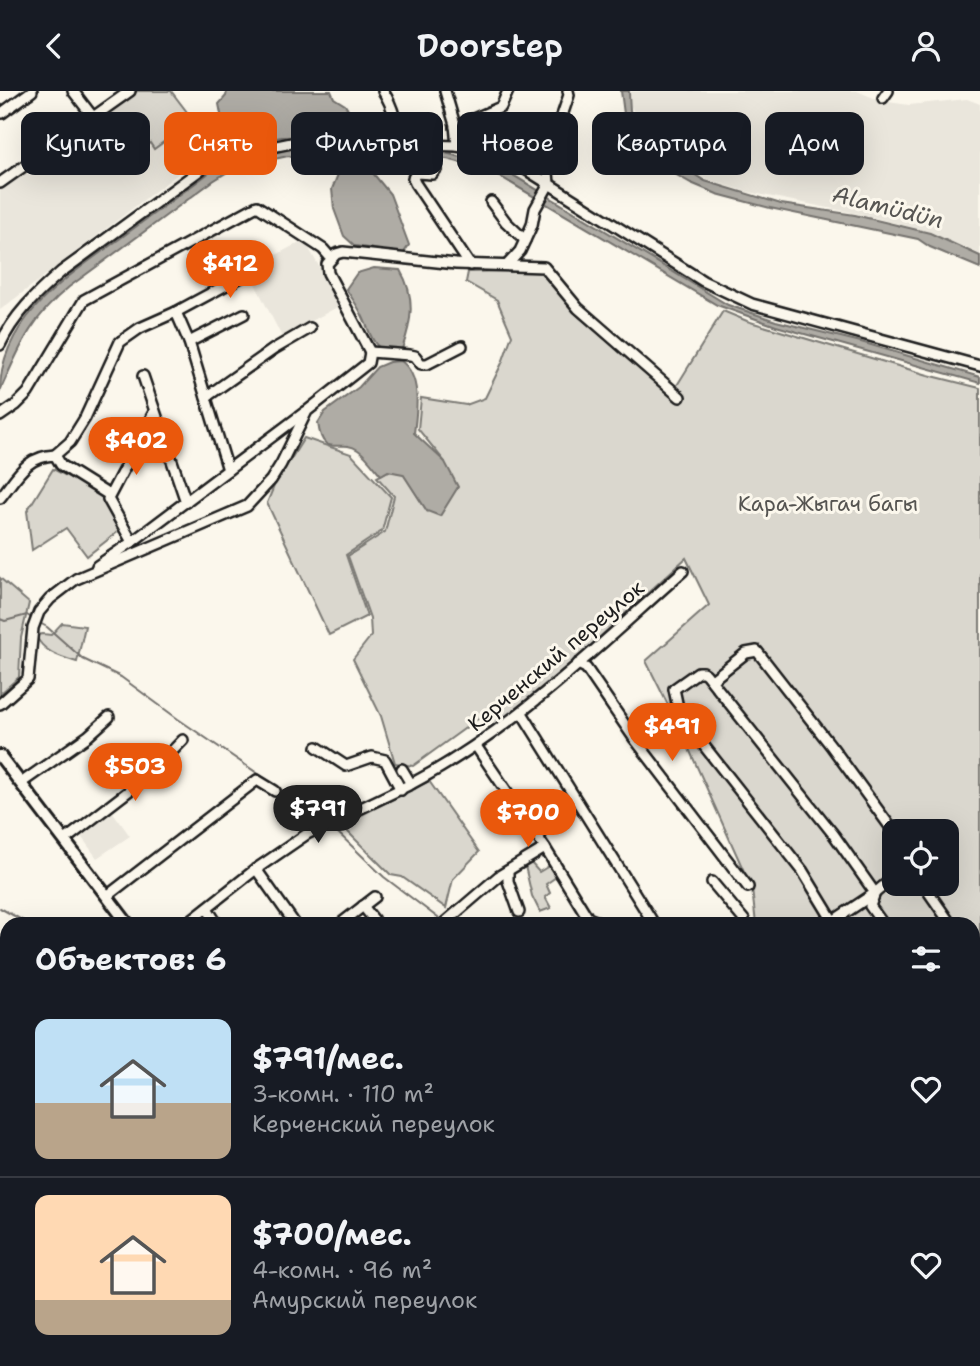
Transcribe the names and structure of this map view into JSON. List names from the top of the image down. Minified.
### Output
{"streets":{"street":["Керченский переулок"]},"water":["Alamüdün"],"parks":["Кара-Жыгач багы"],"page":{"header":"Doorstep","chip":["Купить","Снять","Фильтры","Новое","Квартира","Дом"],"price":["$412","$402","$491","$503","$791","$700"],"heading":"Объектов: 6","list":[{"name":"$791/мес.","note":"3-комн. · 110 m² · Керченский переулок"},{"name":"$700/мес.","note":"4-комн. · 96 m² · Амурский переулок"}]}}
